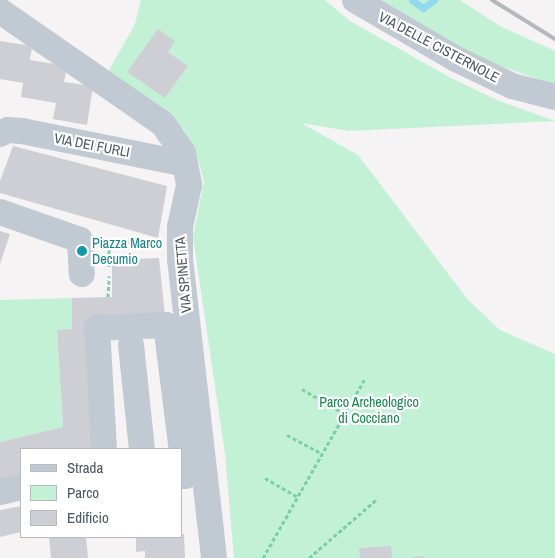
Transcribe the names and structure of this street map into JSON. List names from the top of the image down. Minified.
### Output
{"streets":{"street":["VIA DELLE CISTERNOLE","VIA DEI FURLI","VIA SPINETTA"]},"crossings":[["VIA DEI FURLI","VIA SPINETTA"]],"parks":["Parco Archeologico di Cocciano"],"places":["Piazza Marco Decumio"],"legend":["Strada","Parco","Edificio"]}
